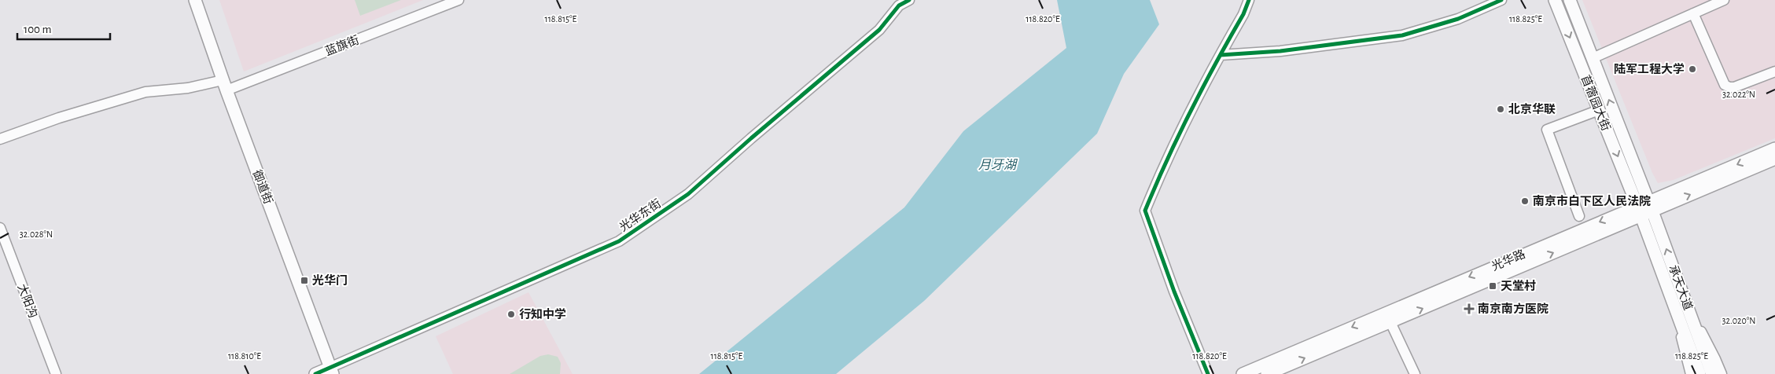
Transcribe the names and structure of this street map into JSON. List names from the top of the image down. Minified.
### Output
{"streets":{"main road":["苜蓿园大街","御道街","光华路","承天大道"],"street":["蓝旗街","光华东街","大阳沟"]},"crossings":[["蓝旗街","御道街"],["苜蓿园大街","光华路"],["苜蓿园大街","承天大道"],["御道街","光华东街"],["光华路","承天大道"]],"water":["月牙湖"],"places":{"other":["陆军工程大学","北京华联","南京市白下区人民法院","行知中学"],"transit":["光华门","天堂村"],"health":["南京南方医院"]},"scale_bar":"100 m","coordinates":["118.815°E","118.820°E","118.825°E","32.022°N","32.028°N","32.020°N","118.810°E"]}
